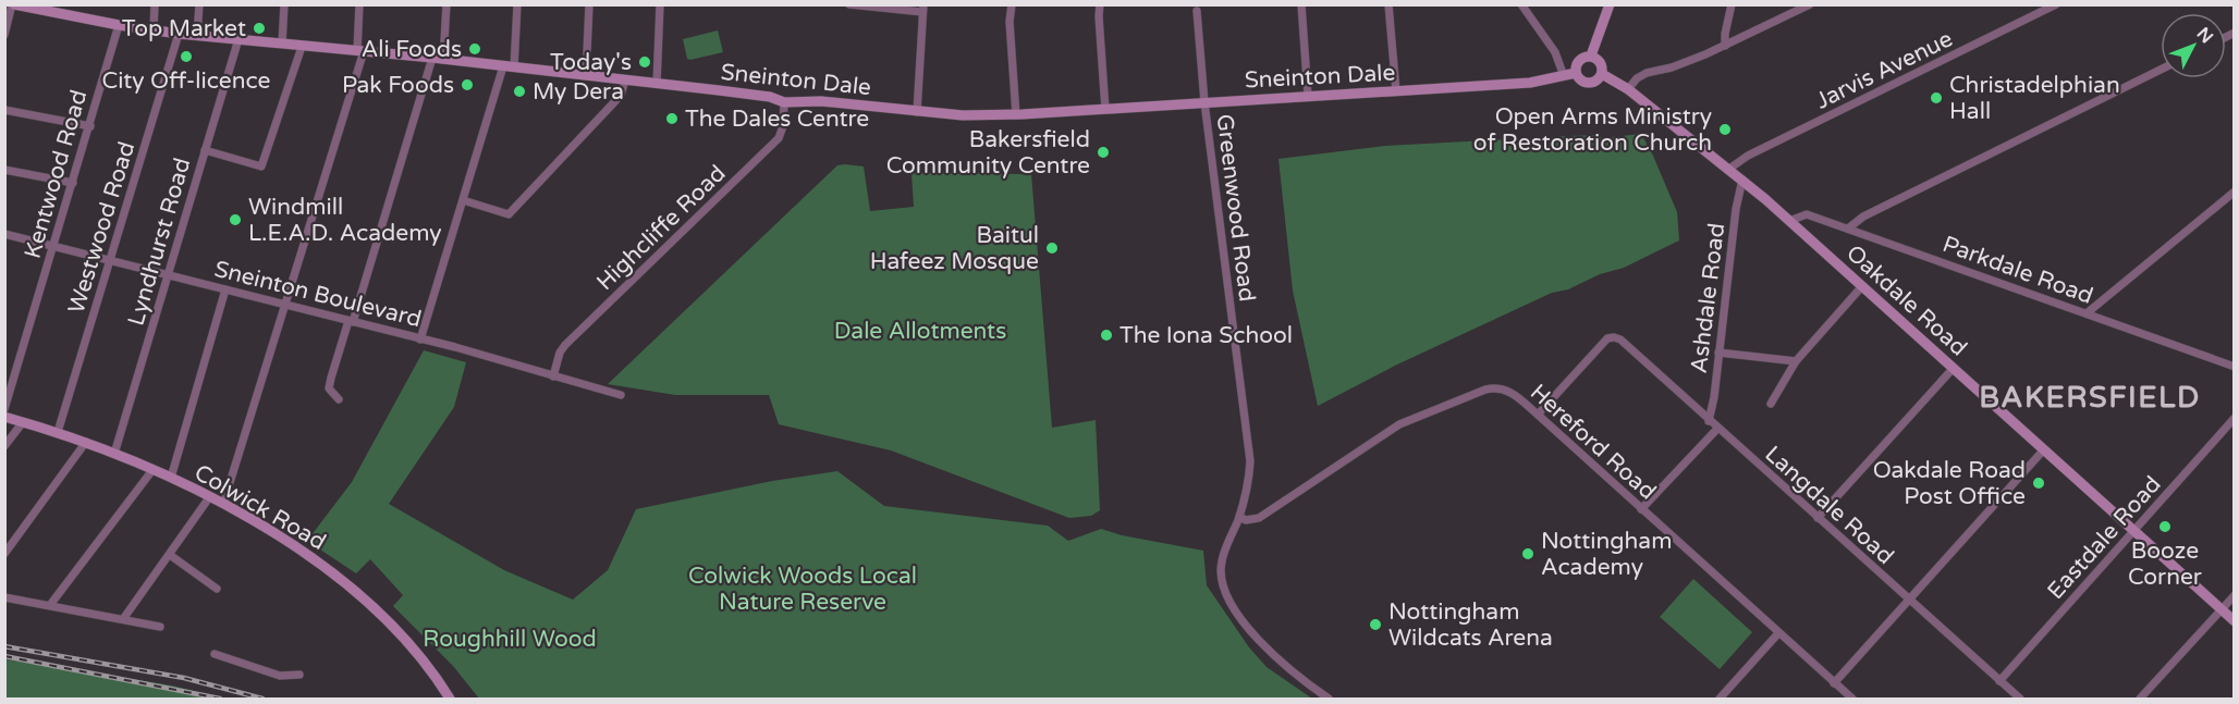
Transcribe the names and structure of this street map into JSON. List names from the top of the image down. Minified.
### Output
{"streets":{"street":["Jarvis Avenue","Sneinton Dale","Kentwood Road","Greenwood Road","Westwood Road","Highcliffe Road","Lyndhurst Road","Parkdale Road","Sneinton Boulevard","Ashdale Road","Oakdale Road","Hereford Road","Langdale Road","Colwick Road","Eastdale Road"]},"crossings":[["Jarvis Avenue","Oakdale Road"],["Sneinton Dale","Kentwood Road"],["Sneinton Dale","Greenwood Road"],["Sneinton Dale","Westwood Road"],["Sneinton Dale","Highcliffe Road"],["Sneinton Dale","Lyndhurst Road"],["Sneinton Dale","Oakdale Road"],["Kentwood Road","Sneinton Boulevard"],["Greenwood Road","Hereford Road"],["Westwood Road","Sneinton Boulevard"],["Westwood Road","Colwick Road"],["Highcliffe Road","Sneinton Boulevard"],["Lyndhurst Road","Sneinton Boulevard"],["Lyndhurst Road","Colwick Road"],["Parkdale Road","Oakdale Road"],["Ashdale Road","Oakdale Road"],["Ashdale Road","Langdale Road"],["Oakdale Road","Eastdale Road"],["Hereford Road","Langdale Road"],["Langdale Road","Eastdale Road"]],"districts":["BAKERSFIELD"],"parks":["Dale Allotments","Colwick Woods Local Nature Reserve","Roughhill Wood"],"places":["Top Market","Ali Foods","City Off-licence","Today's","Pak Foods","My Dera","Christadelphian Hall","The Dales Centre","Open Arms Ministry of Restoration Church","Bakersfield Community Centre","Windmill L.E.A.D. Academy","Baitul Hafeez Mosque","The Iona School","Oakdale Road Post Office","Booze Corner","Nottingham Academy","Nottingham Wildcats Arena"],"north":"top right"}
